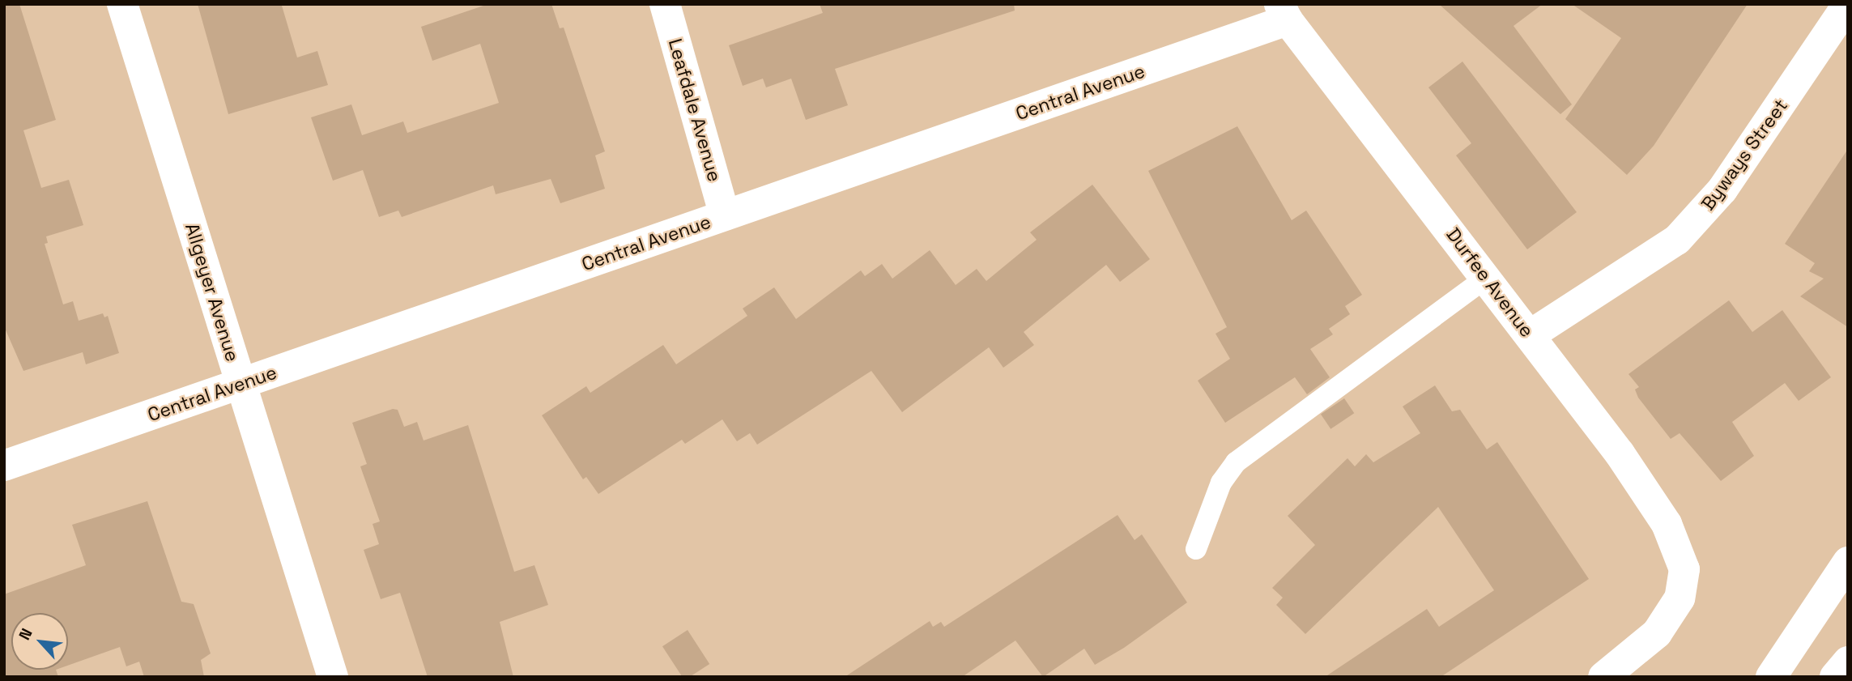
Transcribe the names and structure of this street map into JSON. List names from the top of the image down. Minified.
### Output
{"streets":{"main road":["Central Avenue","Leafdale Avenue","Byways Street","Durfee Avenue","Allgeyer Avenue"]},"crossings":[["Central Avenue","Leafdale Avenue"],["Central Avenue","Durfee Avenue"],["Central Avenue","Allgeyer Avenue"],["Byways Street","Durfee Avenue"]],"north":"top left"}
